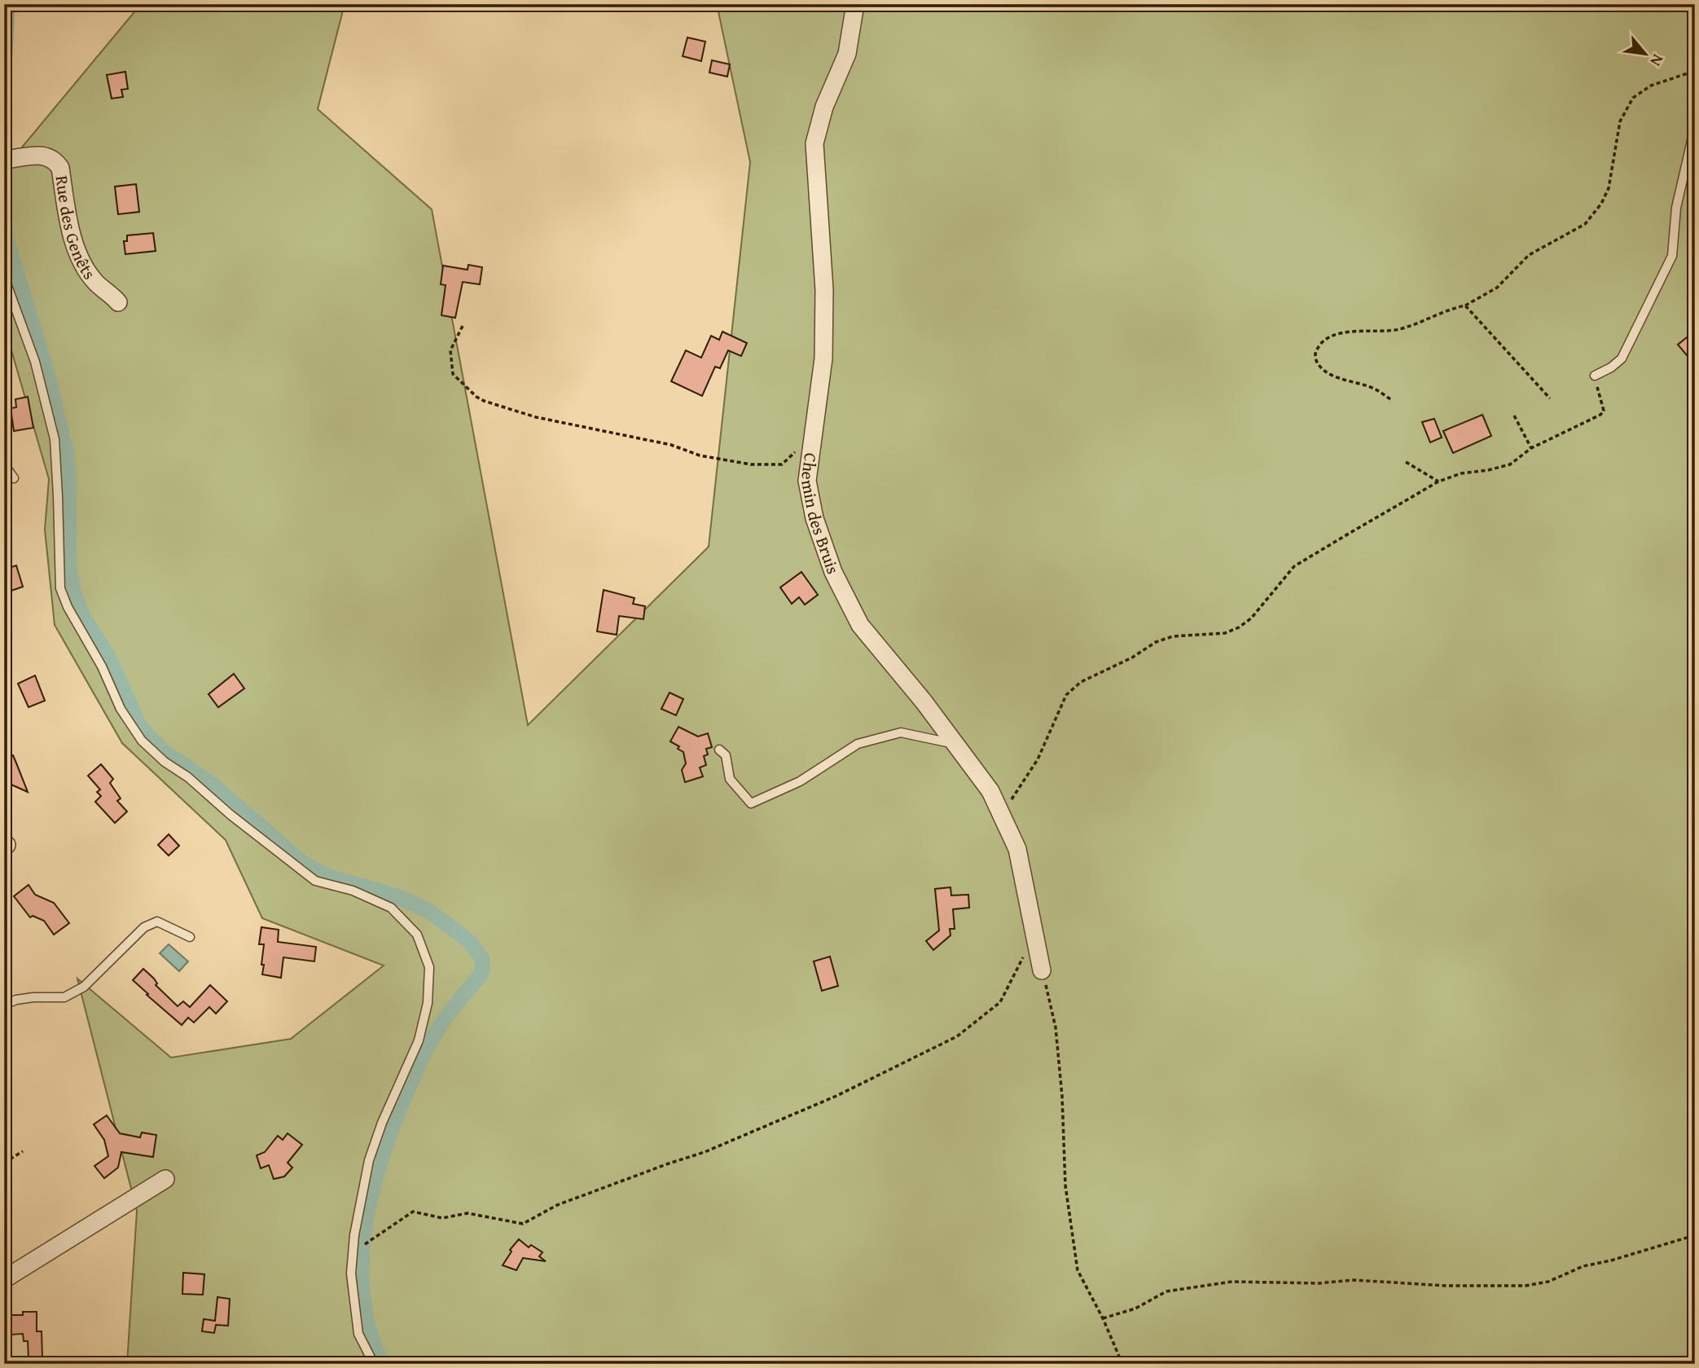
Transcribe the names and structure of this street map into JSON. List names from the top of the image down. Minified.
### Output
{"streets":{"street":["Rue des Genêts","Chemin des Bruis"]},"north":"bottom right"}
